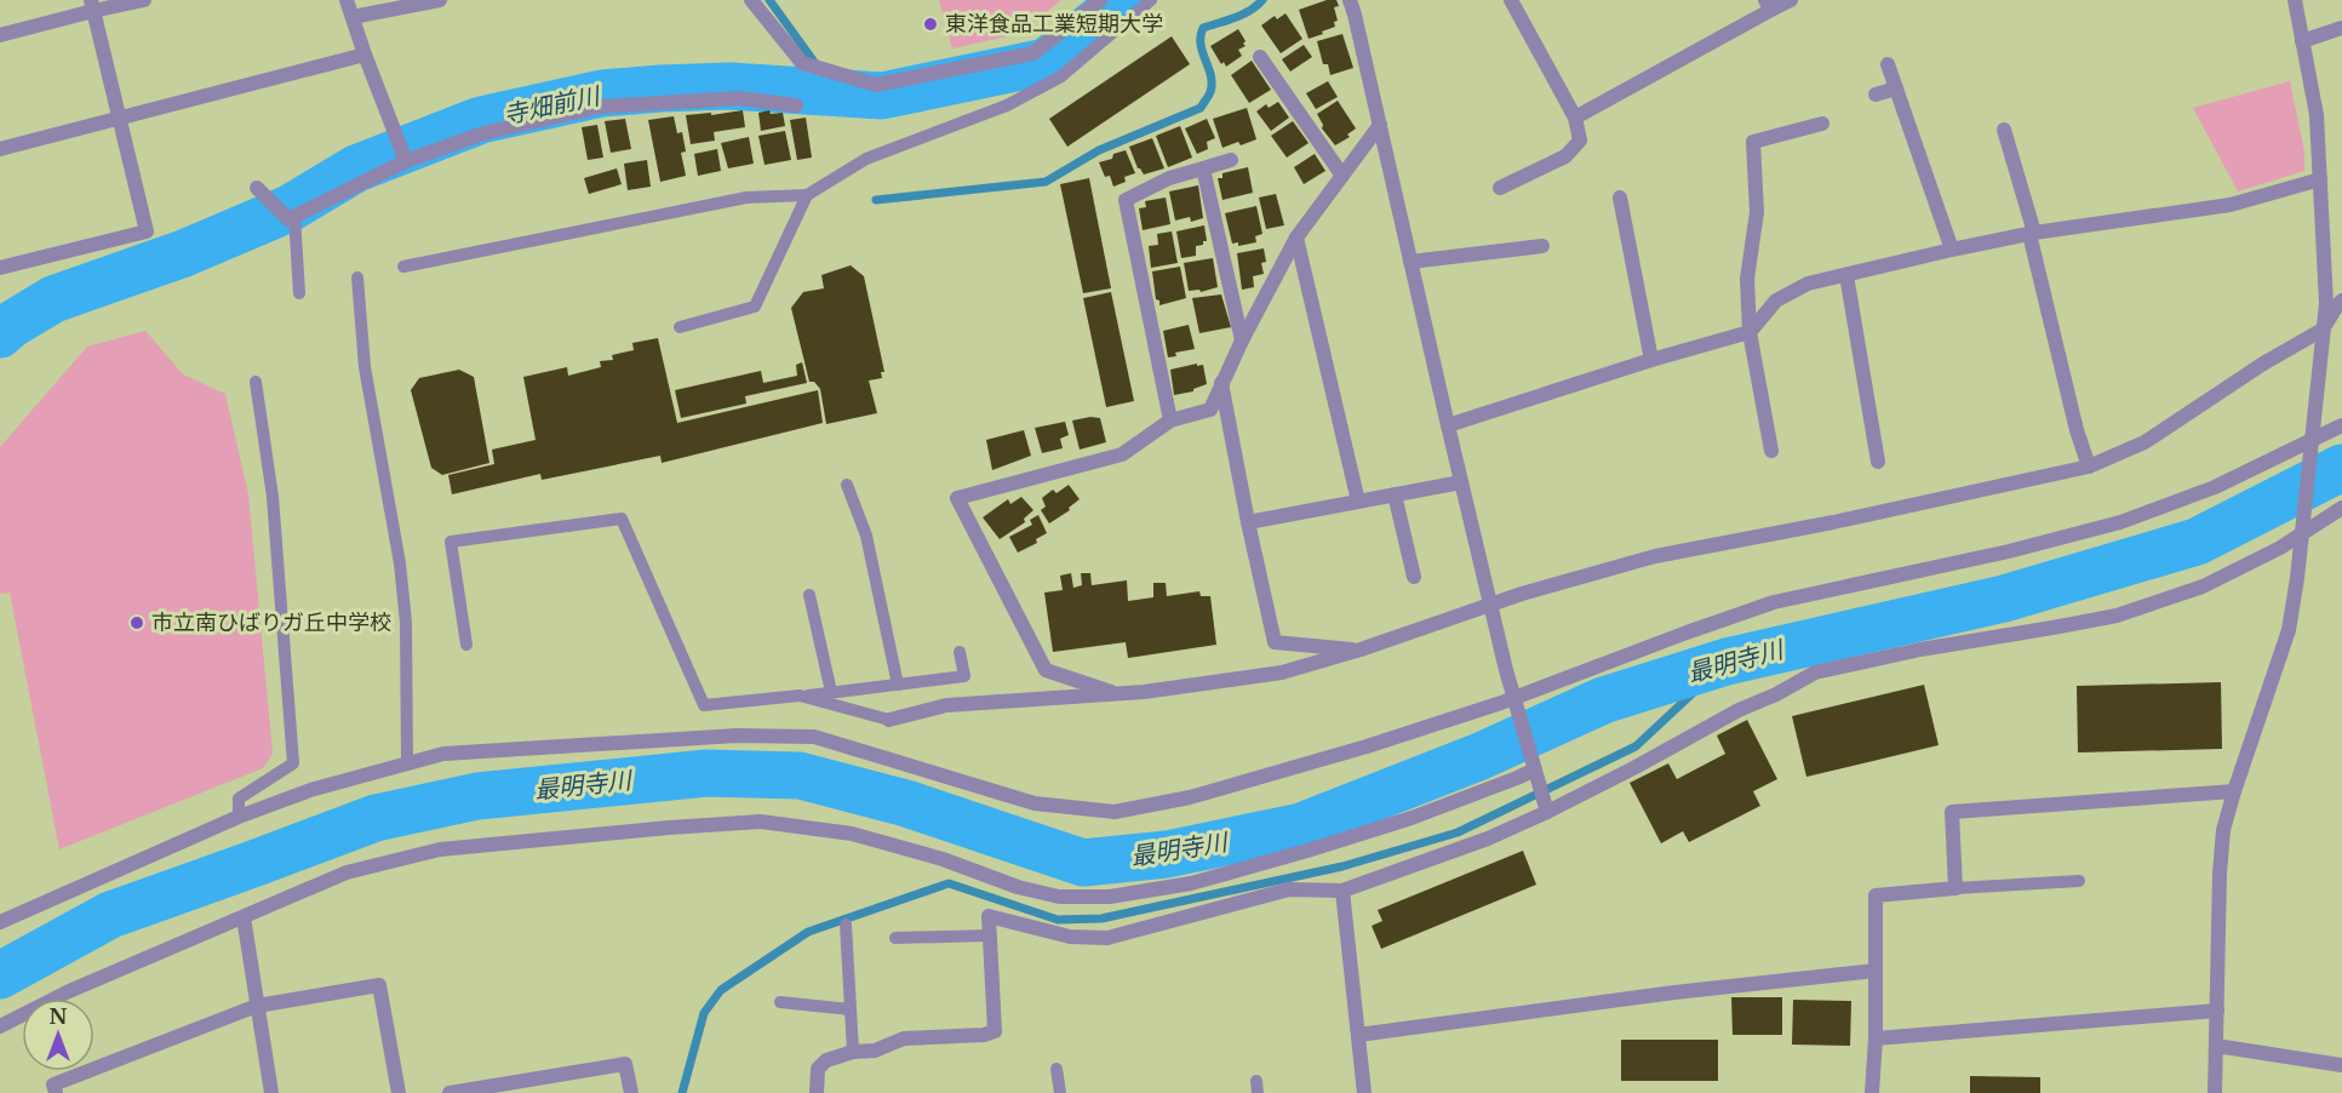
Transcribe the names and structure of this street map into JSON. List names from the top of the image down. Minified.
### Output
{"water":["寺畑前川","最明寺川"],"places":["東洋食品工業短期大学","市立南ひばりガ丘中学校"],"north":"top"}
